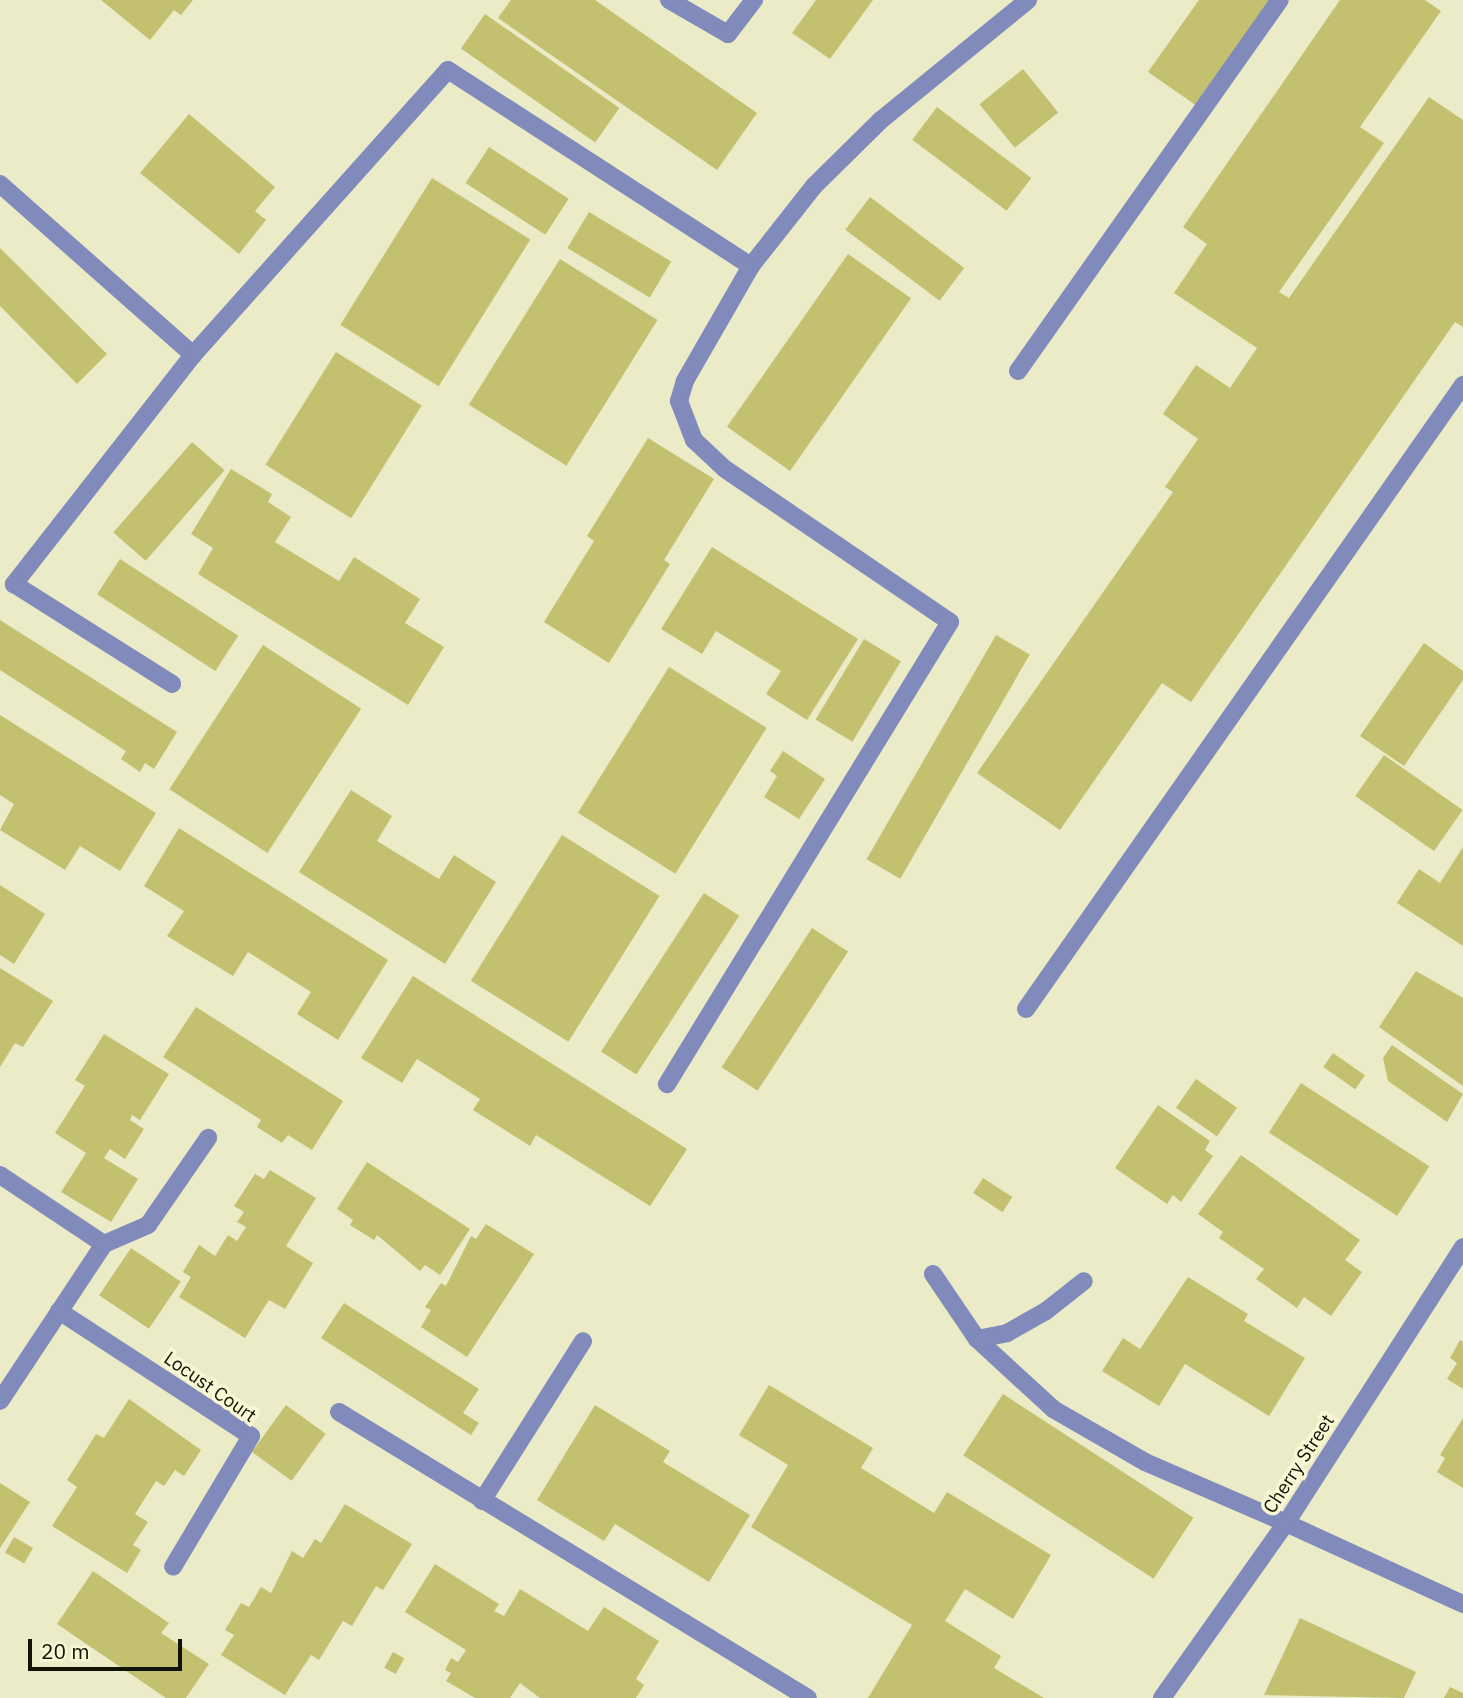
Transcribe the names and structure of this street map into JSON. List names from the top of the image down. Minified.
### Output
{"streets":{"street":["Locust Court","Cherry Street"]},"scale_bar":"20 m"}
